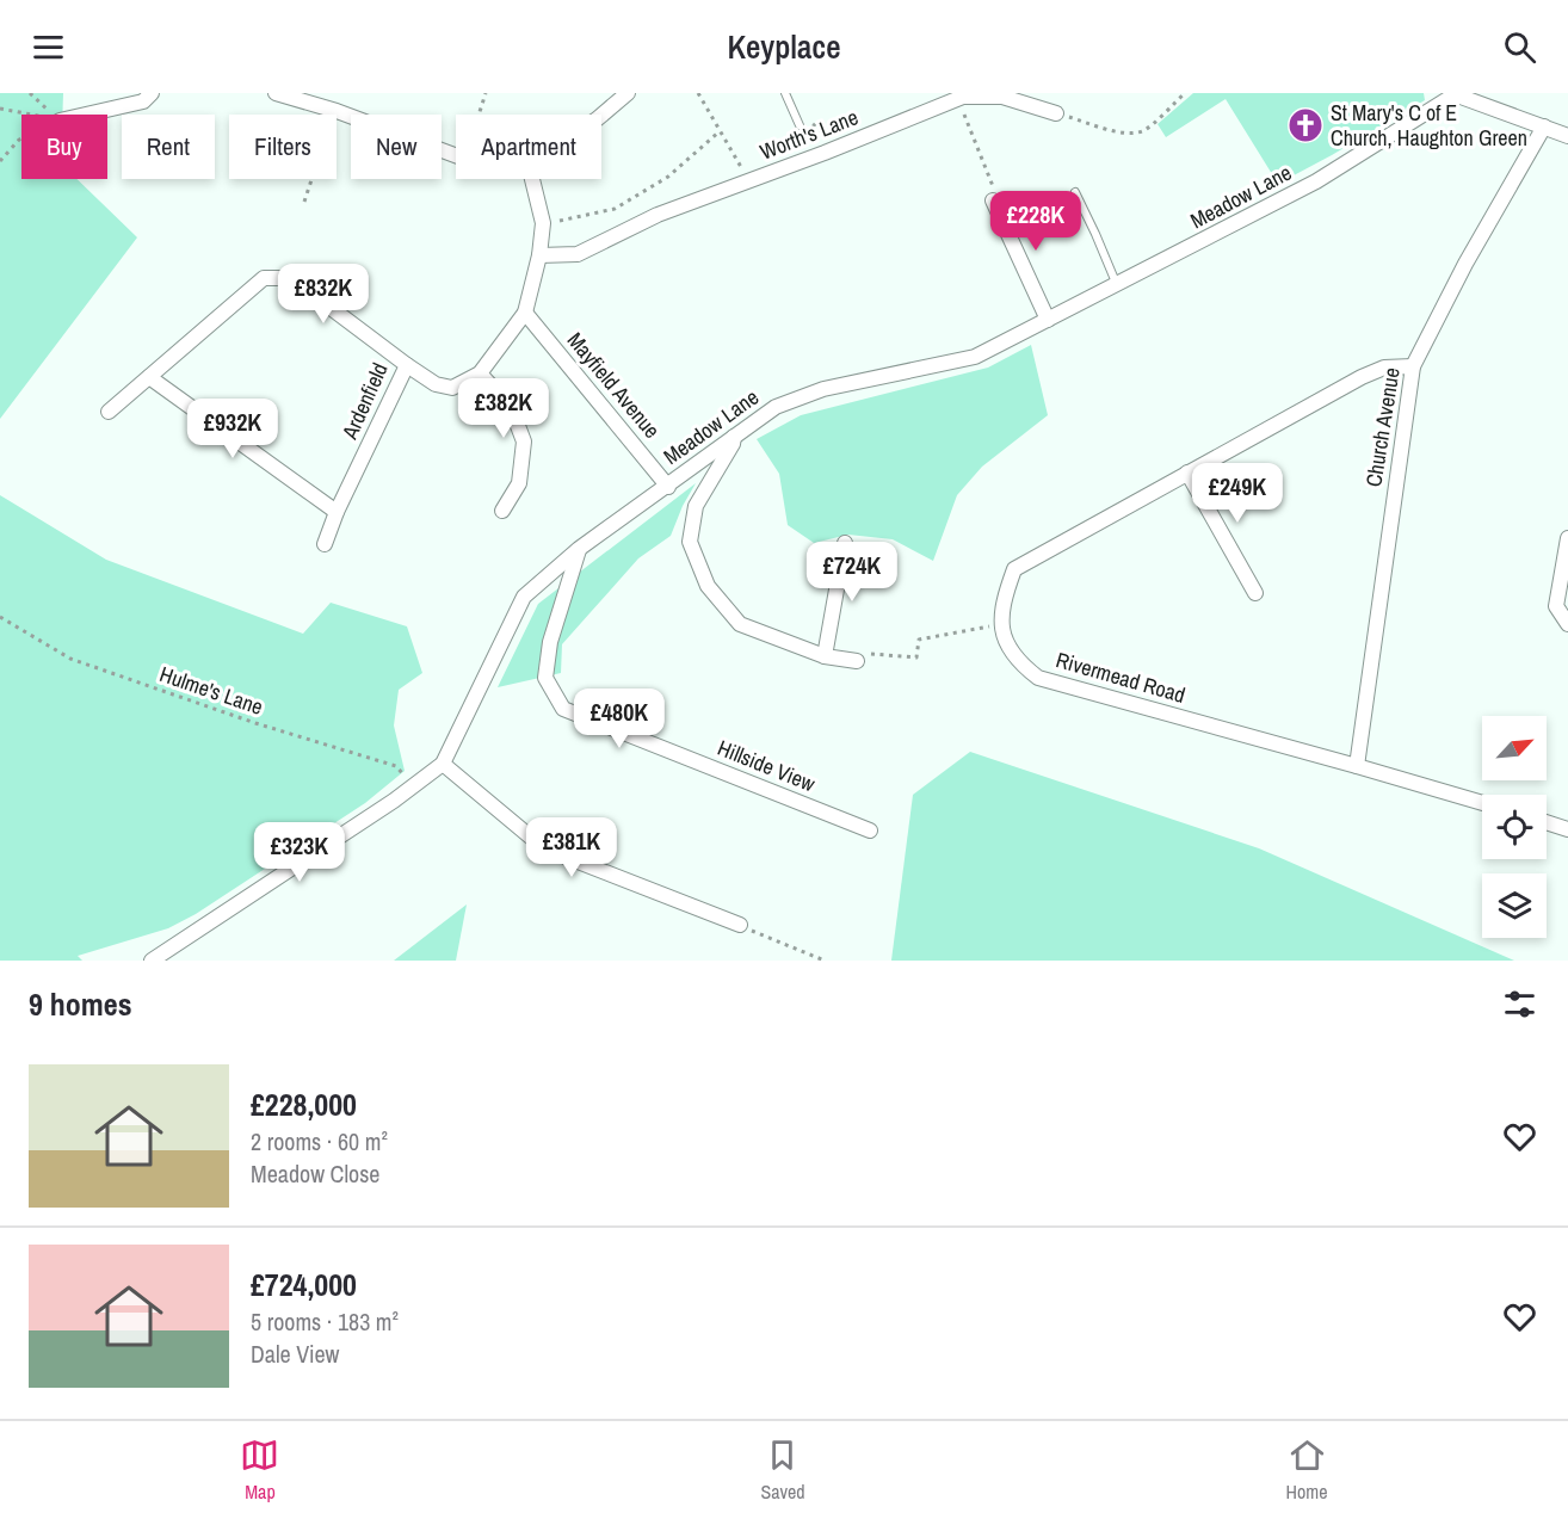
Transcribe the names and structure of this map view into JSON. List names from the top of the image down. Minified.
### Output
{"streets":{"street":["Worth's Lane","Meadow Lane","Mayfield Avenue","Ardenfield","Church Avenue","Rivermead Road","Hillside View"],"path":["Hulme's Lane"]},"crossings":[["Meadow Lane","Mayfield Avenue"],["Meadow Lane","Hulme's Lane"],["Meadow Lane","Hillside View"],["Church Avenue","Rivermead Road"]],"places":{"church":["St Mary's C of E Church, Haughton Green"]},"north":"top right","page":{"header":"Keyplace","chip":["Buy","Rent","Filters","New","Apartment"],"price":["£228K","£832K","£382K","£932K","£249K","£724K","£480K","£381K","£323K"],"heading":"9 homes","list":[{"name":"£228,000","note":"2 rooms · 60 m² · Meadow Close"},{"name":"£724,000","note":"5 rooms · 183 m² · Dale View"}],"tabs":["Map","Saved","Home"]}}
